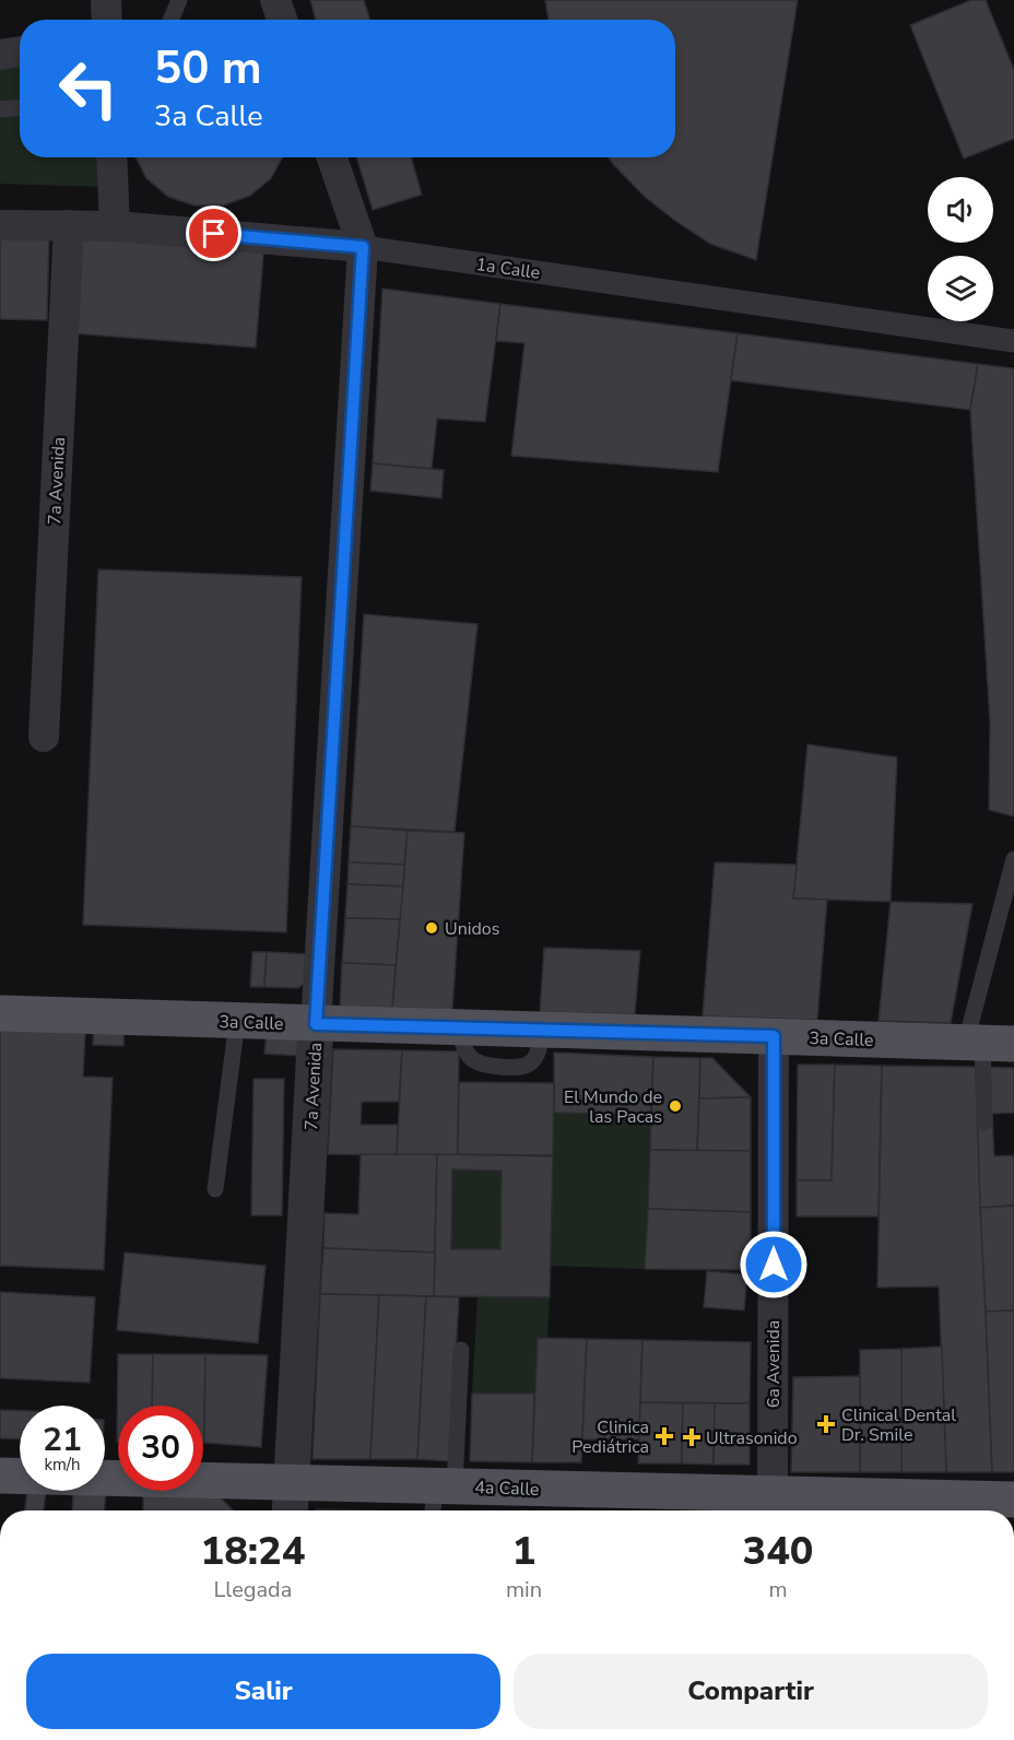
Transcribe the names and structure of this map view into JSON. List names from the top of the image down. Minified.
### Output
{"streets":{"main road":["3a Calle","4a Calle"],"street":["1a Calle","7a Avenida","6a Avenida"]},"crossings":[["1a Calle","7a Avenida"],["7a Avenida","3a Calle"],["7a Avenida","4a Calle"],["3a Calle","6a Avenida"],["6a Avenida","4a Calle"]],"places":{"other":["Unidos","El Mundo de las Pacas"],"health":["Clinical Dental Dr. Smile","Clinica Pediátrica","Ultrasonido"]},"page":{"turn":["50 m","3a Calle"],"speed":"21 km/h","limit":"30","eta":["18:24","Llegada","1","min","340","m"],"buttons":["Salir","Compartir"]}}
